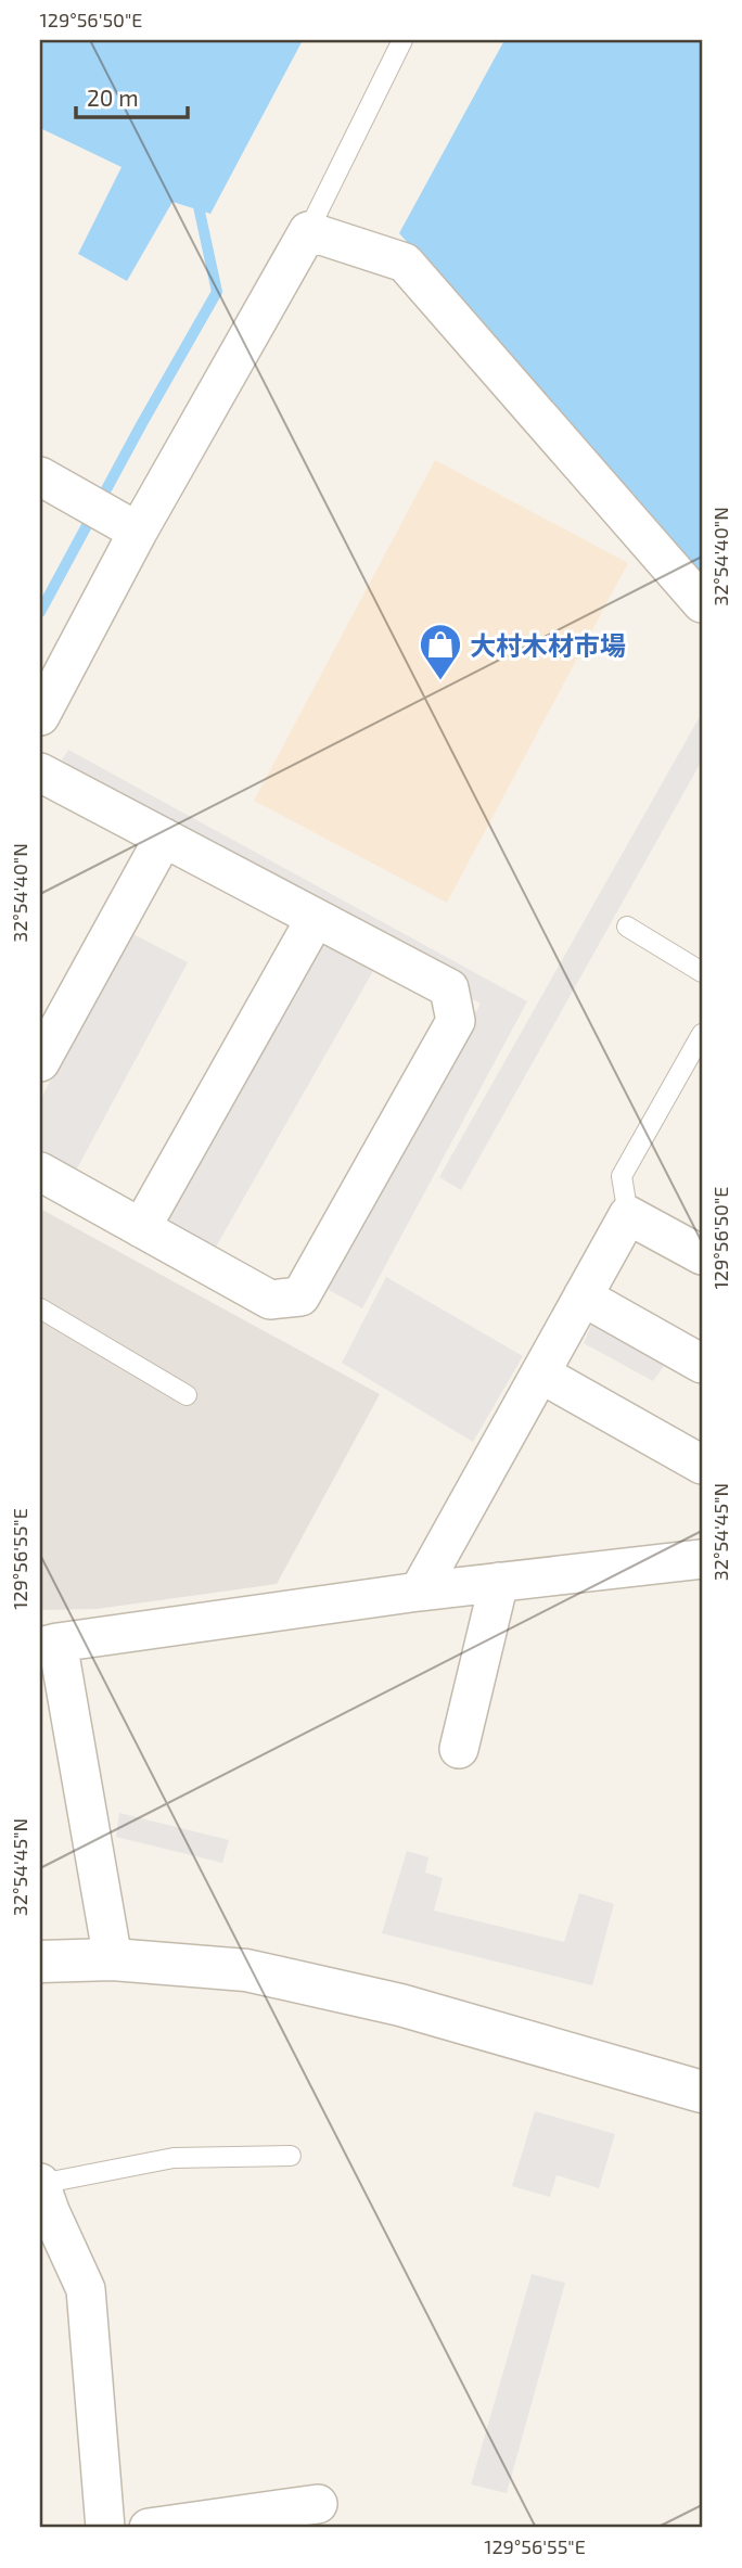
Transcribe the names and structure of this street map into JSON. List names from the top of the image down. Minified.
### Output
{"places":{"shop":["大村木材市場"]},"scale_bar":"20 m","coordinates":["129°56'50\"E","32°54'40\"N","32°54'45\"N","129°56'55\"E"]}
